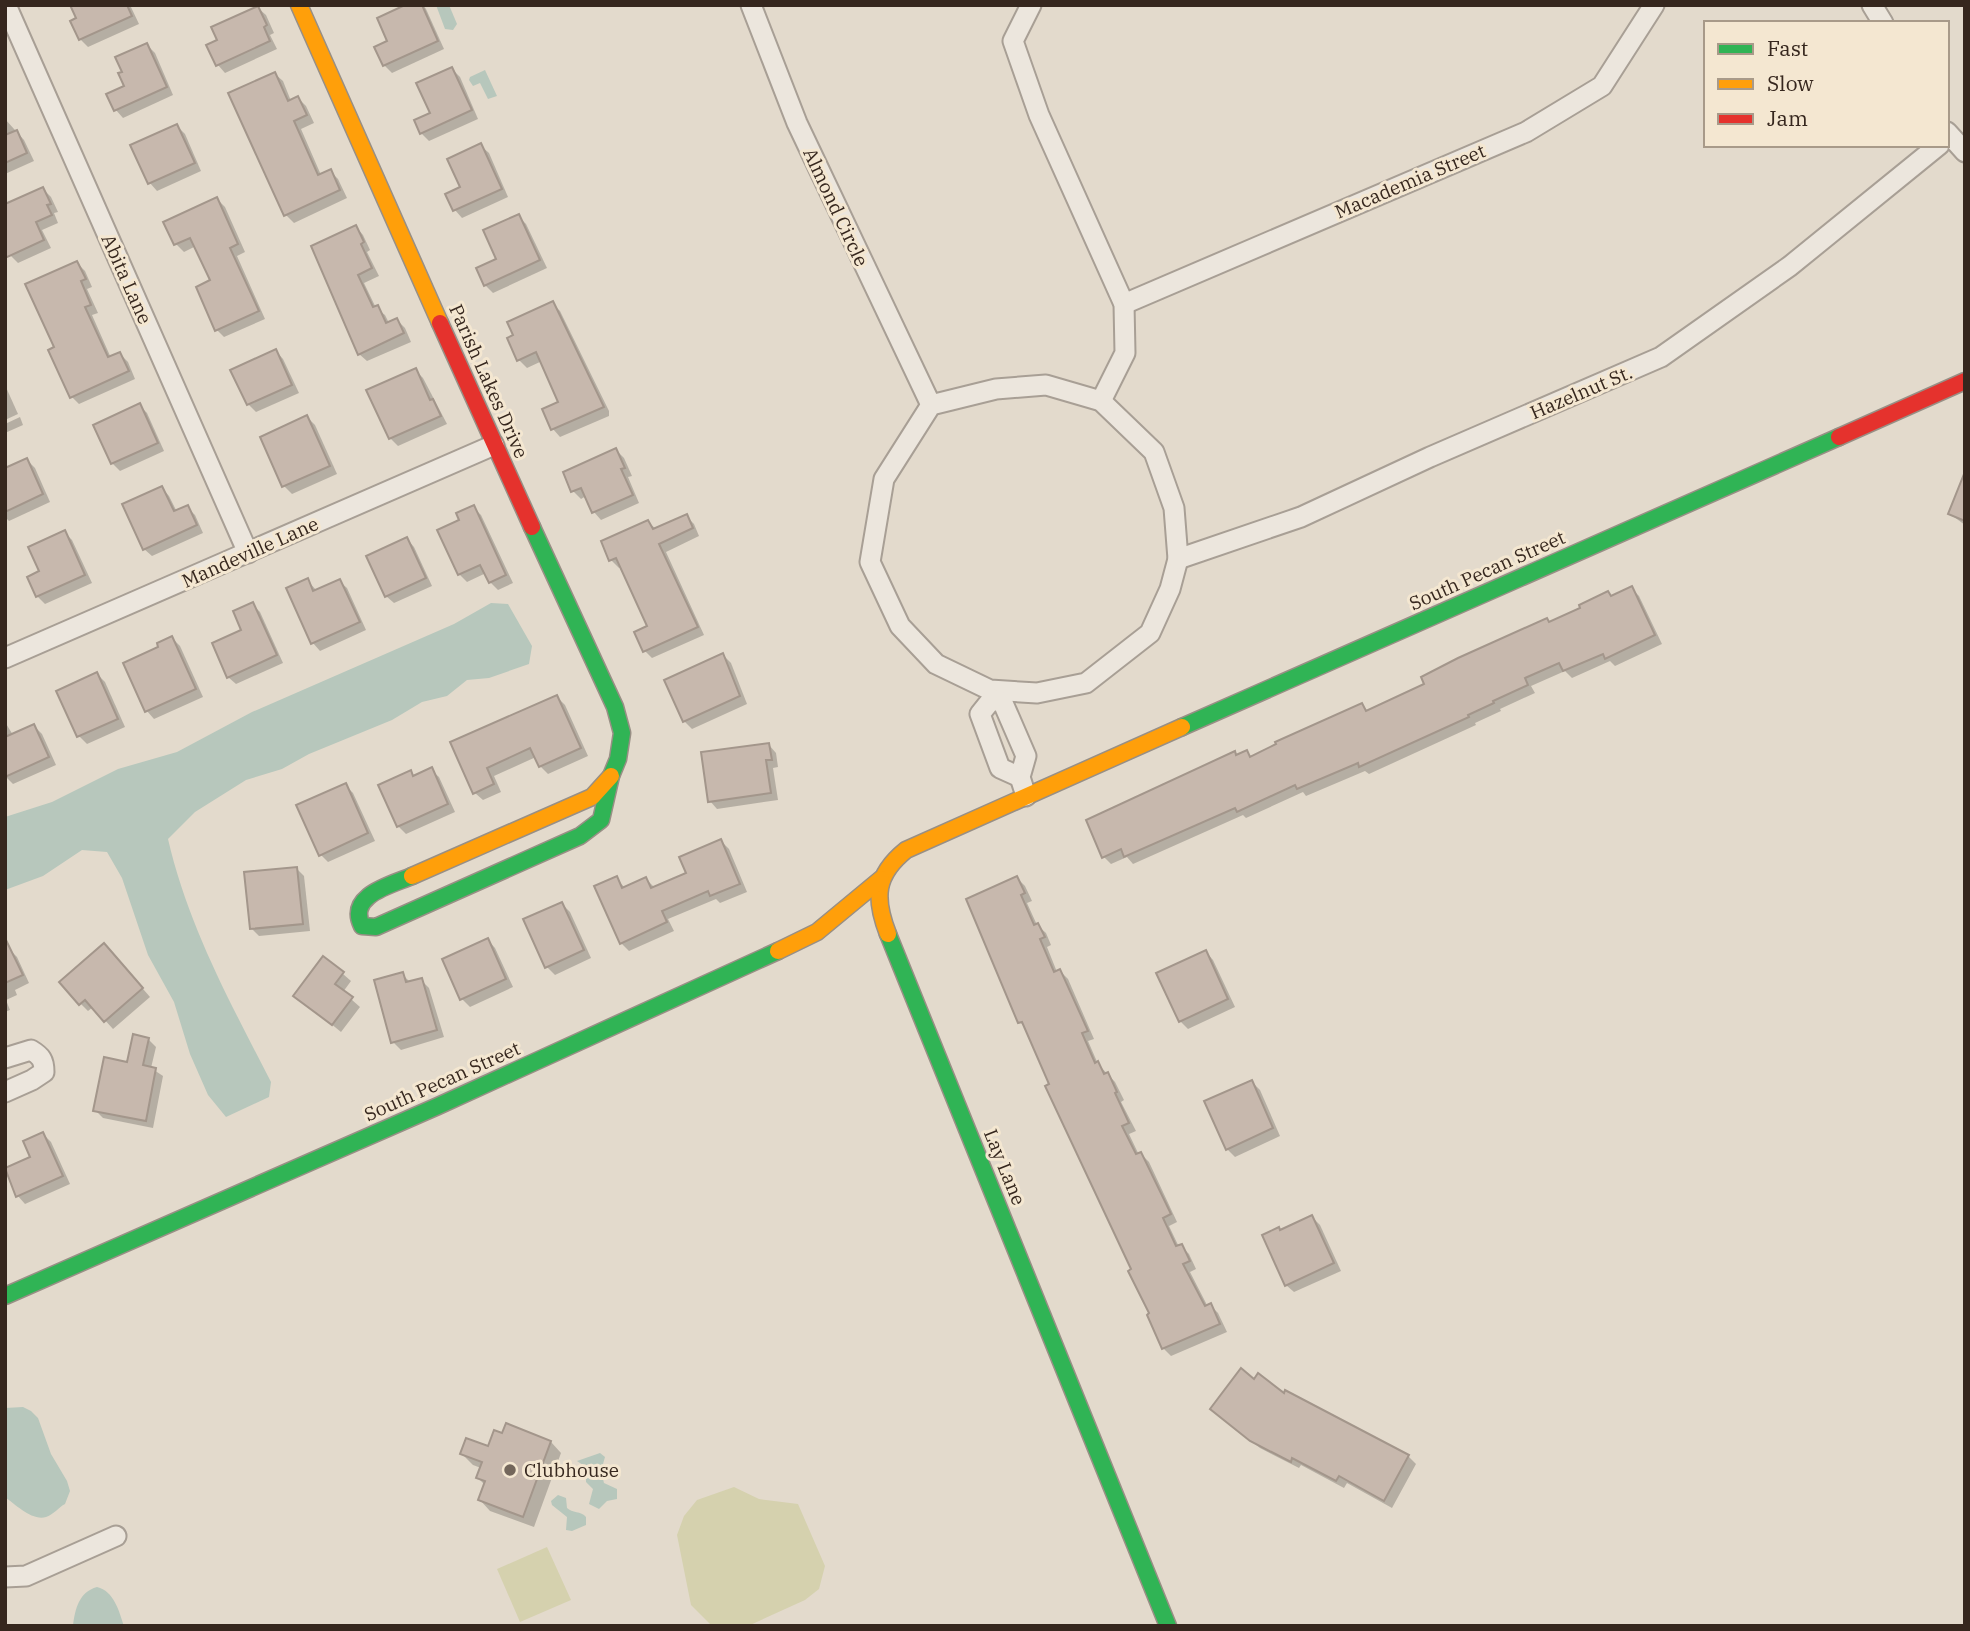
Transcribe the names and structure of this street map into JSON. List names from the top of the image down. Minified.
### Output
{"streets":{"street":["Macademia Street","Almond Circle","Abita Lane","Parish Lakes Drive","Hazelnut St.","Mandeville Lane","South Pecan Street","Lay Lane"]},"crossings":[["Abita Lane","Mandeville Lane"],["Parish Lakes Drive","Mandeville Lane"],["South Pecan Street","Lay Lane"]],"places":["Clubhouse"],"legend":["Fast","Slow","Jam"]}
